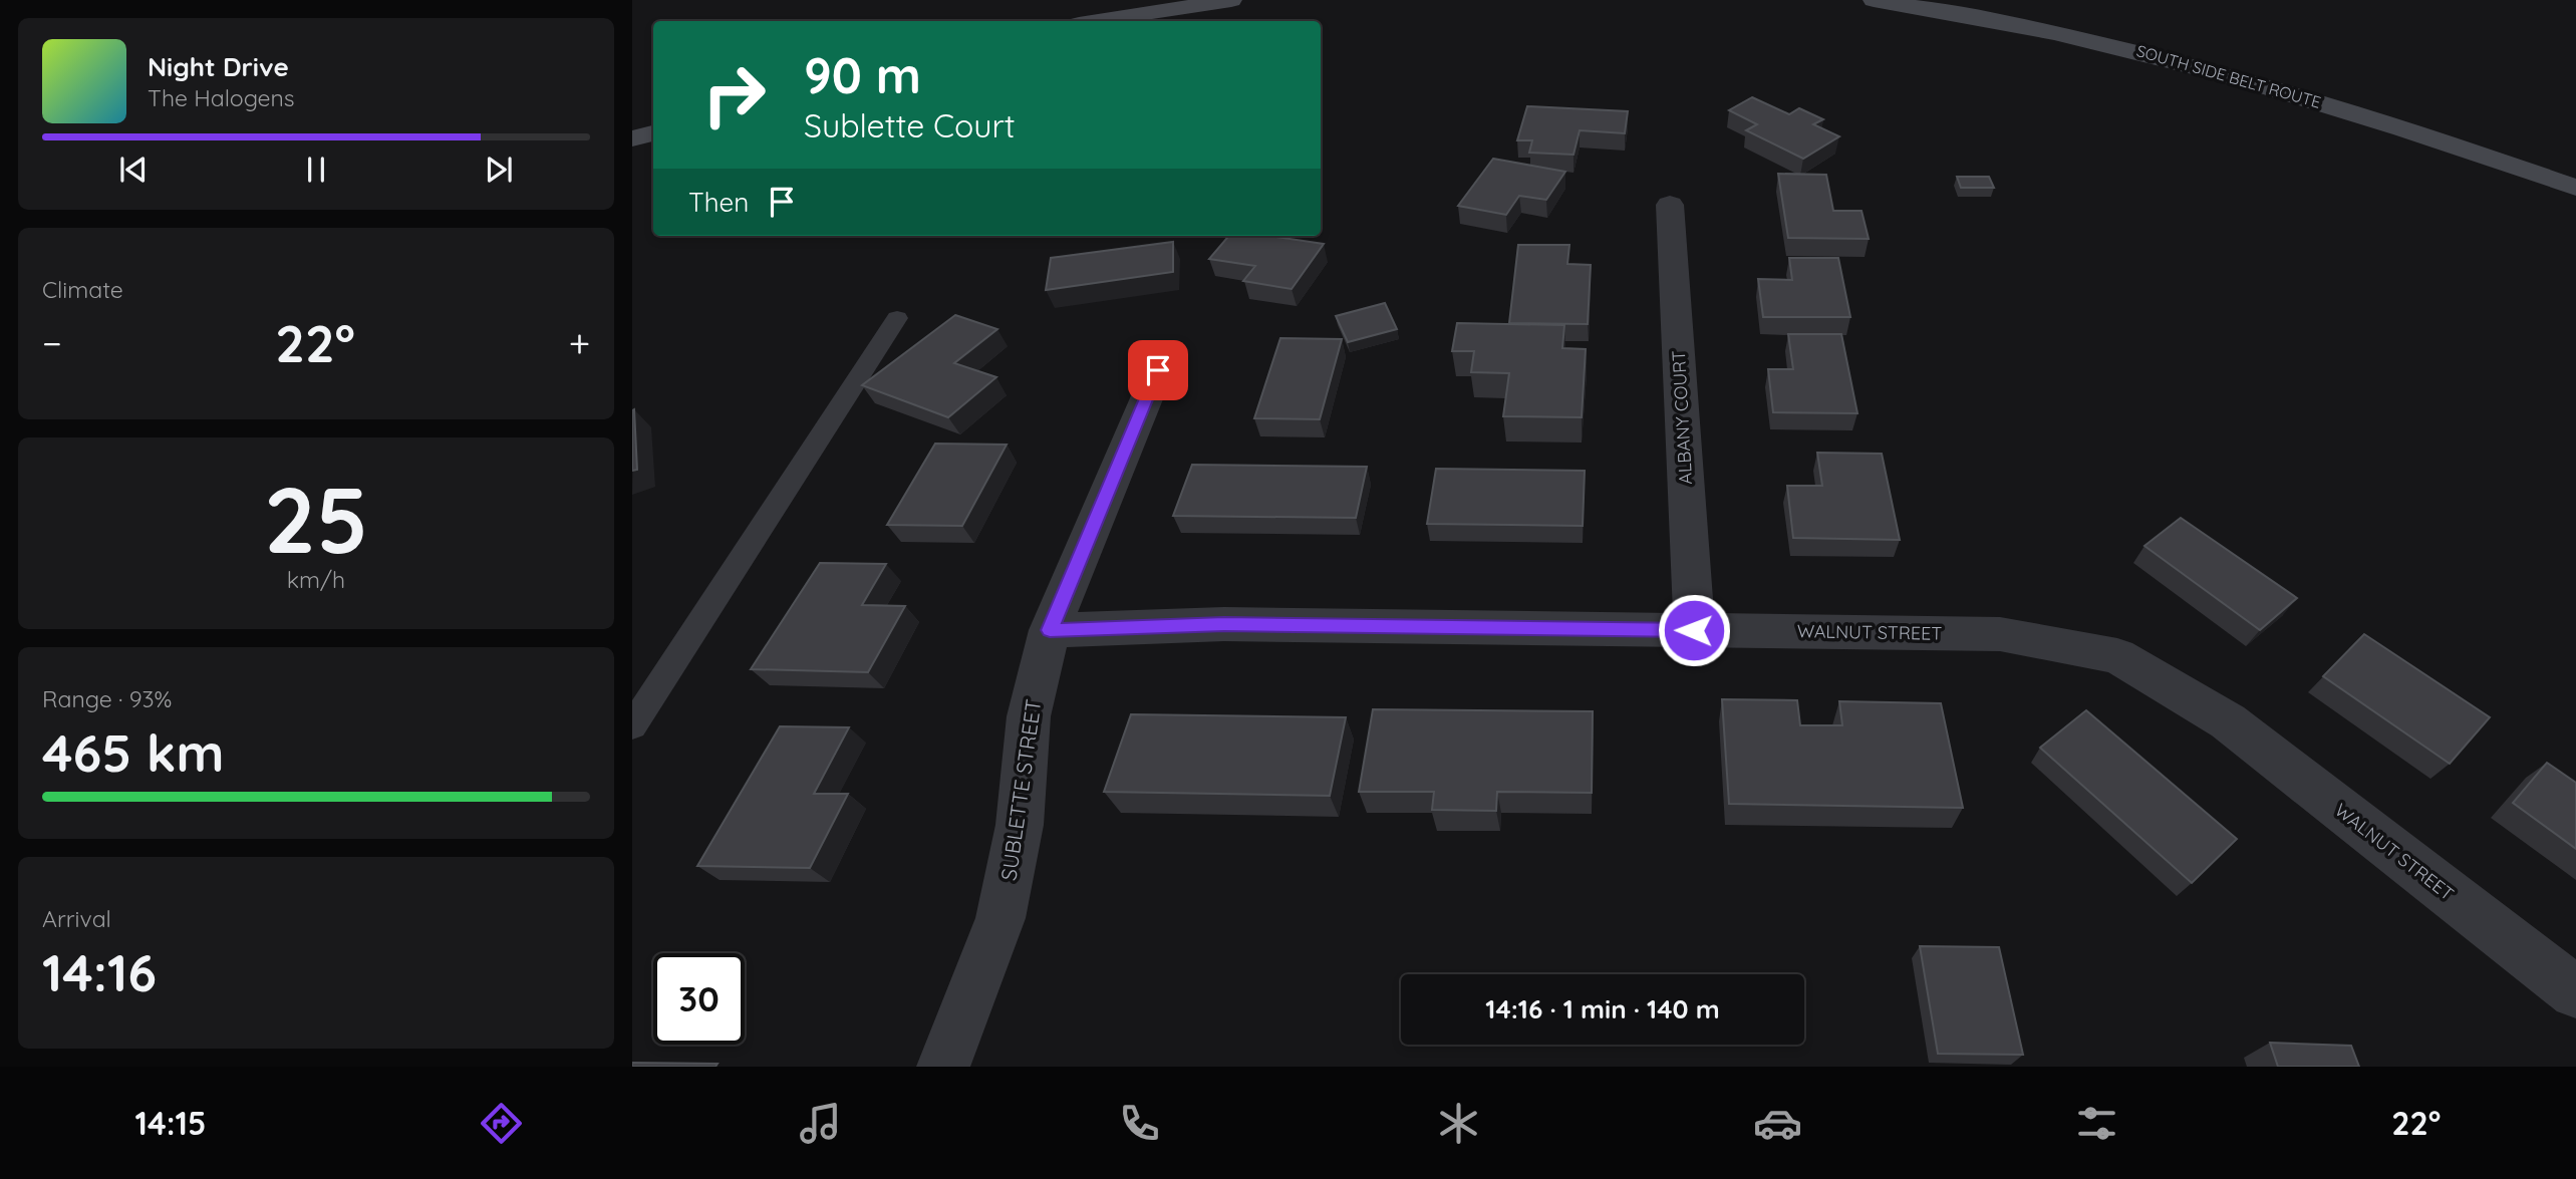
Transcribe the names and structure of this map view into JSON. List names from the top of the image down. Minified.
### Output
{"streets":{"main road":["SOUTH SIDE BELT ROUTE"],"street":["ALBANY COURT","WALNUT STREET","SUBLETTE STREET"]},"crossings":[["ALBANY COURT","WALNUT STREET"],["WALNUT STREET","SUBLETTE STREET"]],"page":{"turn":["90 m","Sublette Court"],"song":["Night Drive","The Halogens"],"then":"Then","tile":["Climate",["25","km/h"],["Range · 93%","465 km"],["Arrival","14:16"]],"heat":["−","22°","+"],"limit":"30","trip":"14:16 · 1 min · 140 m","tabs":["14:15","22°"]}}
